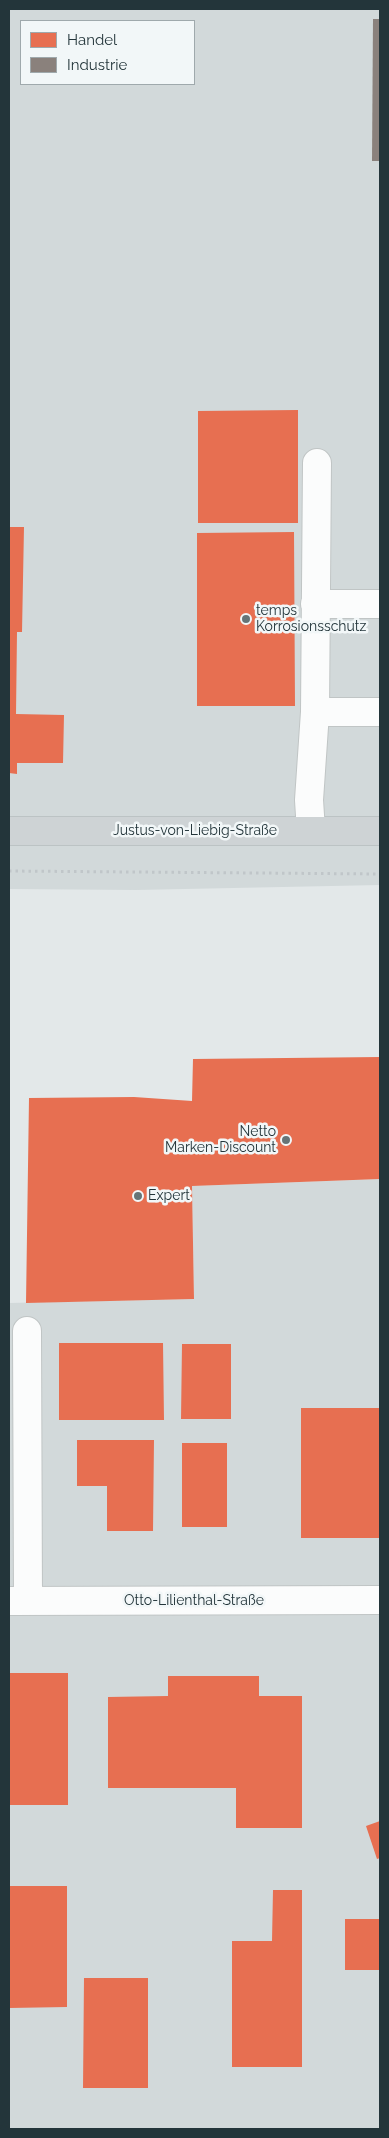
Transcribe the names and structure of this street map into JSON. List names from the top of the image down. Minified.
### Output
{"streets":{"main road":["Justus-von-Liebig-Straße"],"street":["Otto-Lilienthal-Straße"]},"places":["temps Korrosionsschutz","Netto Marken-Discount","Expert"],"legend":["Handel","Industrie"]}
